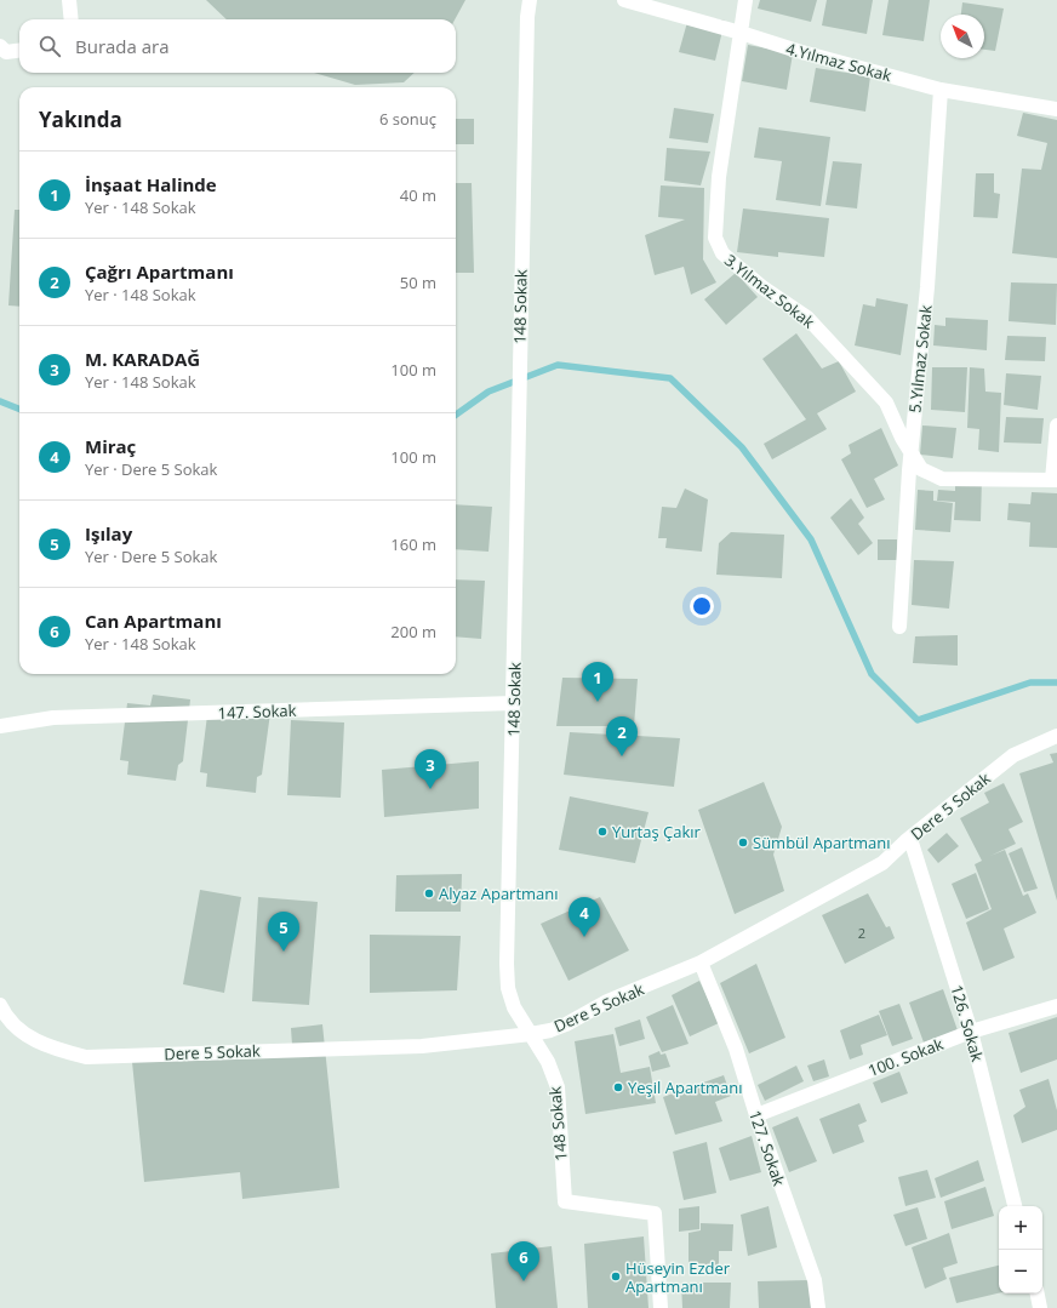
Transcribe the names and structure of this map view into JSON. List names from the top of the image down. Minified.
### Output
{"streets":{"street":["4.Yılmaz Sokak","3.Yılmaz Sokak","148 Sokak","5.Yılmaz Sokak","147. Sokak","Dere 5 Sokak","126. Sokak","100. Sokak","127. Sokak"]},"crossings":[["4.Yılmaz Sokak","3.Yılmaz Sokak"],["4.Yılmaz Sokak","5.Yılmaz Sokak"],["3.Yılmaz Sokak","5.Yılmaz Sokak"],["148 Sokak","147. Sokak"],["148 Sokak","Dere 5 Sokak"],["Dere 5 Sokak","126. Sokak"],["Dere 5 Sokak","127. Sokak"],["126. Sokak","100. Sokak"],["100. Sokak","127. Sokak"]],"places":["Yurtaş Çakır","Sümbül Apartmanı","Alyaz Apartmanı","Yeşil Apartmanı","Hüseyin Ezder Apartmanı"],"house_numbers":["2"],"north":"top left","page":{"search":"Burada ara","heading":["Yakında","6 sonuç"],"list":[{"mark":"1","name":"İnşaat Halinde","note":"Yer · 148 Sokak","value":"40 m"},{"mark":"2","name":"Çağrı Apartmanı","note":"Yer · 148 Sokak","value":"50 m"},{"mark":"3","name":"M. KARADAĞ","note":"Yer · 148 Sokak","value":"100 m"},{"mark":"4","name":"Miraç","note":"Yer · Dere 5 Sokak","value":"100 m"},{"mark":"5","name":"Işılay","note":"Yer · Dere 5 Sokak","value":"160 m"},{"mark":"6","name":"Can Apartmanı","note":"Yer · 148 Sokak","value":"200 m"}],"pins":["1","2","3","4","5","6"],"map_buttons":["+","−"]}}
